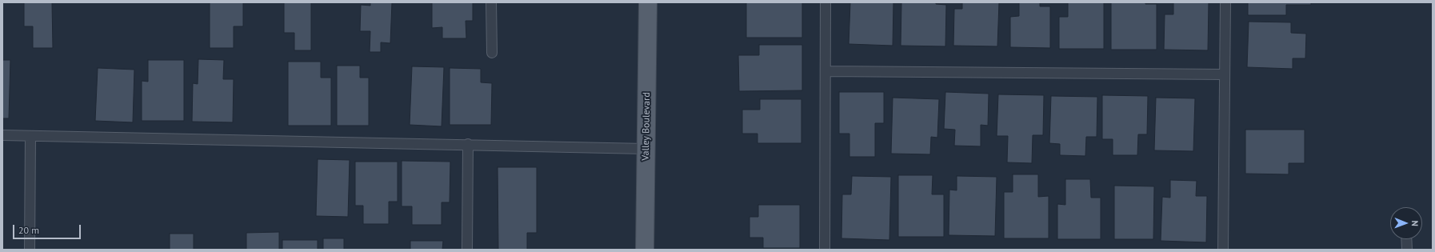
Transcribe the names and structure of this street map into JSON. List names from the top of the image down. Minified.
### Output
{"streets":{"main road":["Valley Boulevard"]},"scale_bar":"20 m","north":"right"}
